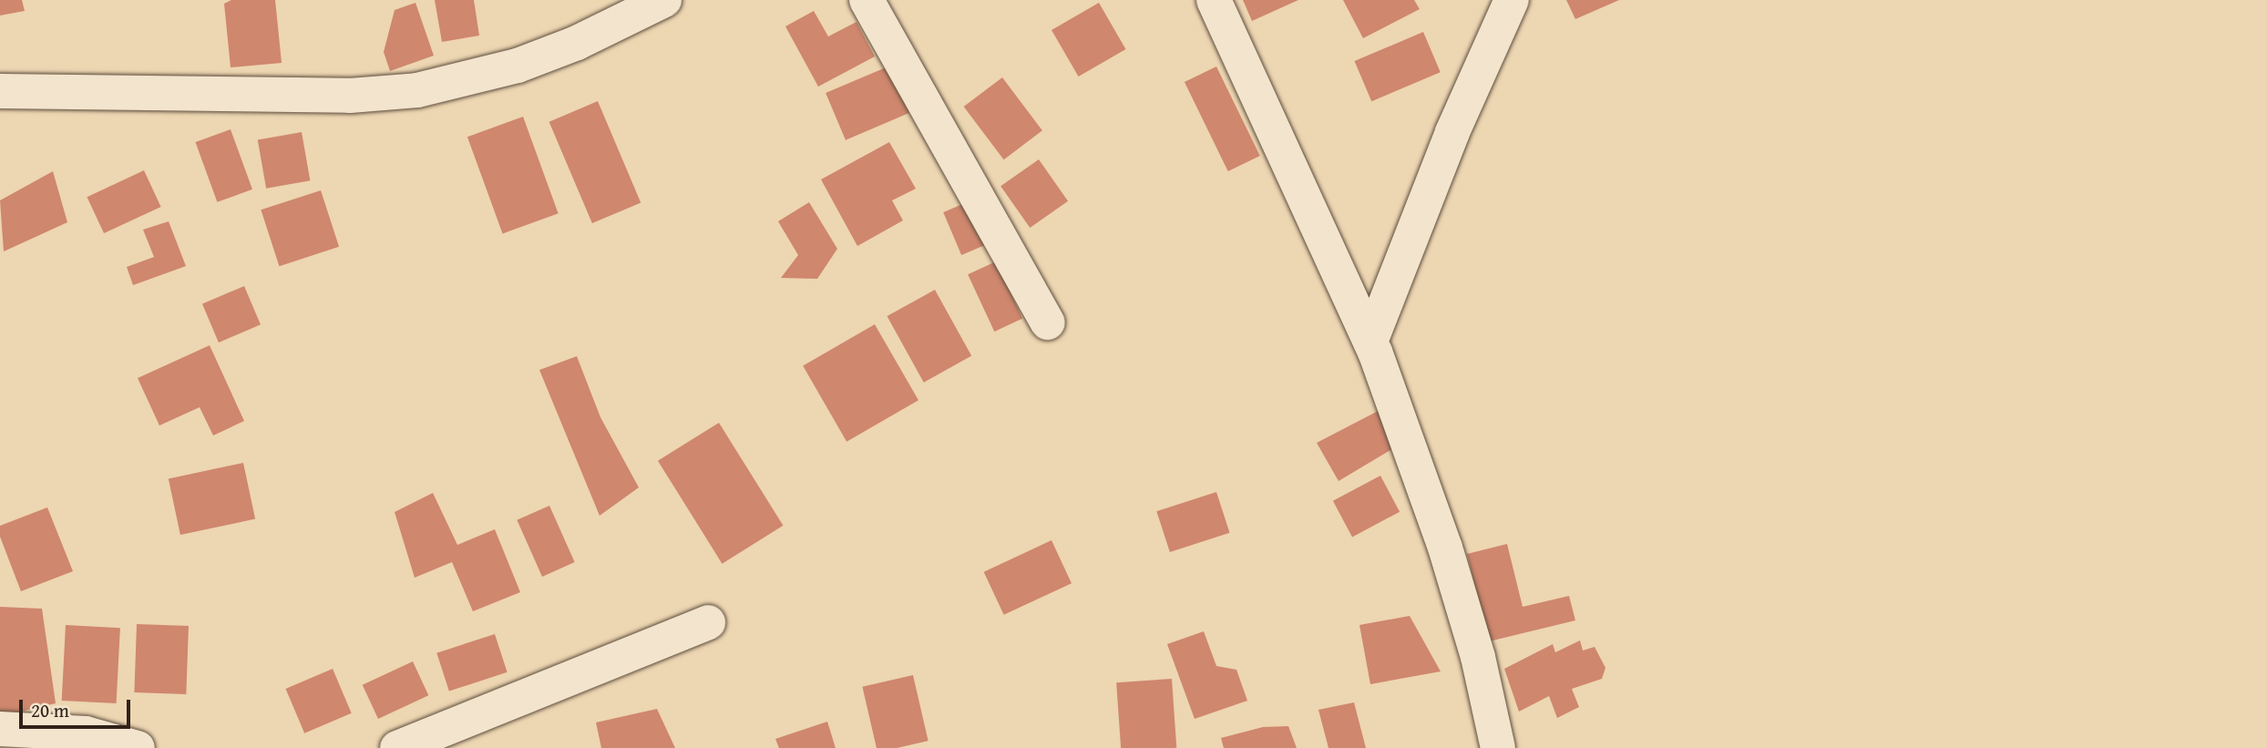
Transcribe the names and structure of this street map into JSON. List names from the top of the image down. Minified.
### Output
{"scale_bar":"20 m"}
